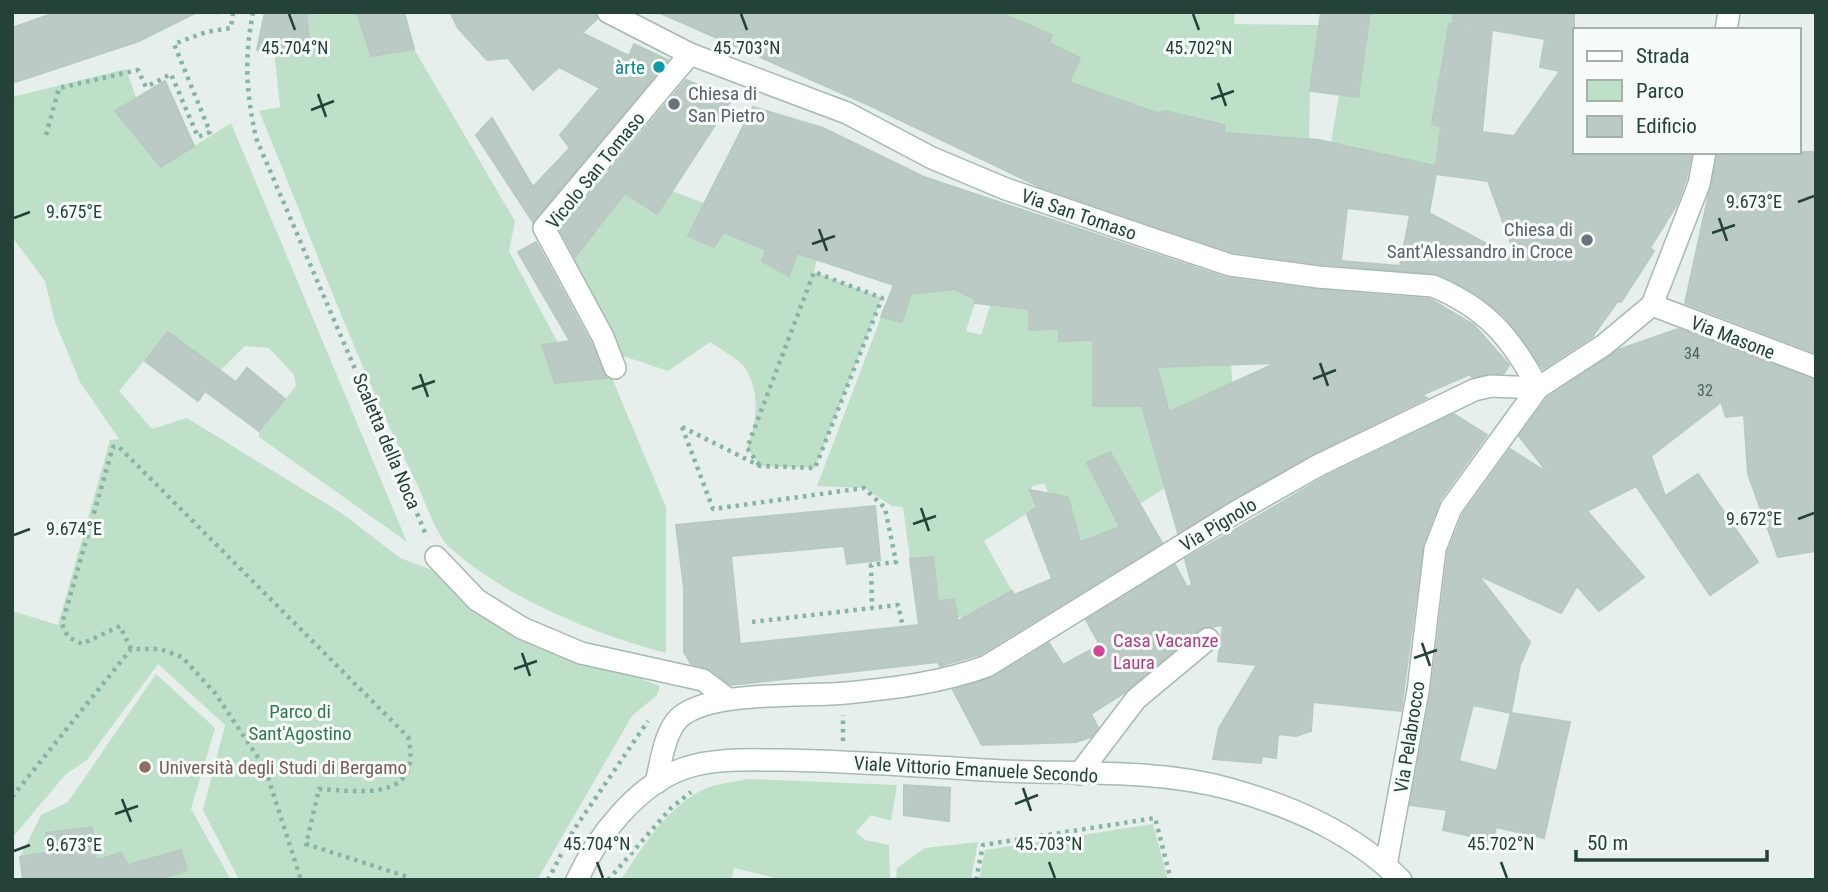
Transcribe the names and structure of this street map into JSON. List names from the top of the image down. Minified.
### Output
{"streets":{"street":["Vicolo San Tomaso","Via San Tomaso","Via Masone","Via Pignolo","Via Pelabrocco","Viale Vittorio Emanuele Secondo"],"path":["Scaletta della Noca"]},"crossings":[["Vicolo San Tomaso","Via San Tomaso"],["Via San Tomaso","Via Pignolo"],["Via San Tomaso","Via Pelabrocco"],["Via Pignolo","Via Pelabrocco"],["Via Pignolo","Viale Vittorio Emanuele Secondo"],["Via Pelabrocco","Viale Vittorio Emanuele Secondo"]],"parks":["Parco di Sant'Agostino"],"places":["àrte","Chiesa di San Pietro","Chiesa di Sant'Alessandro in Croce","Casa Vacanze Laura","Università degli Studi di Bergamo"],"house_numbers":["34","32"],"legend":["Strada","Parco","Edificio"],"scale_bar":"50 m","coordinates":["45.704°N","45.703°N","45.702°N","9.673°E","9.675°E","9.672°E","9.674°E"]}
